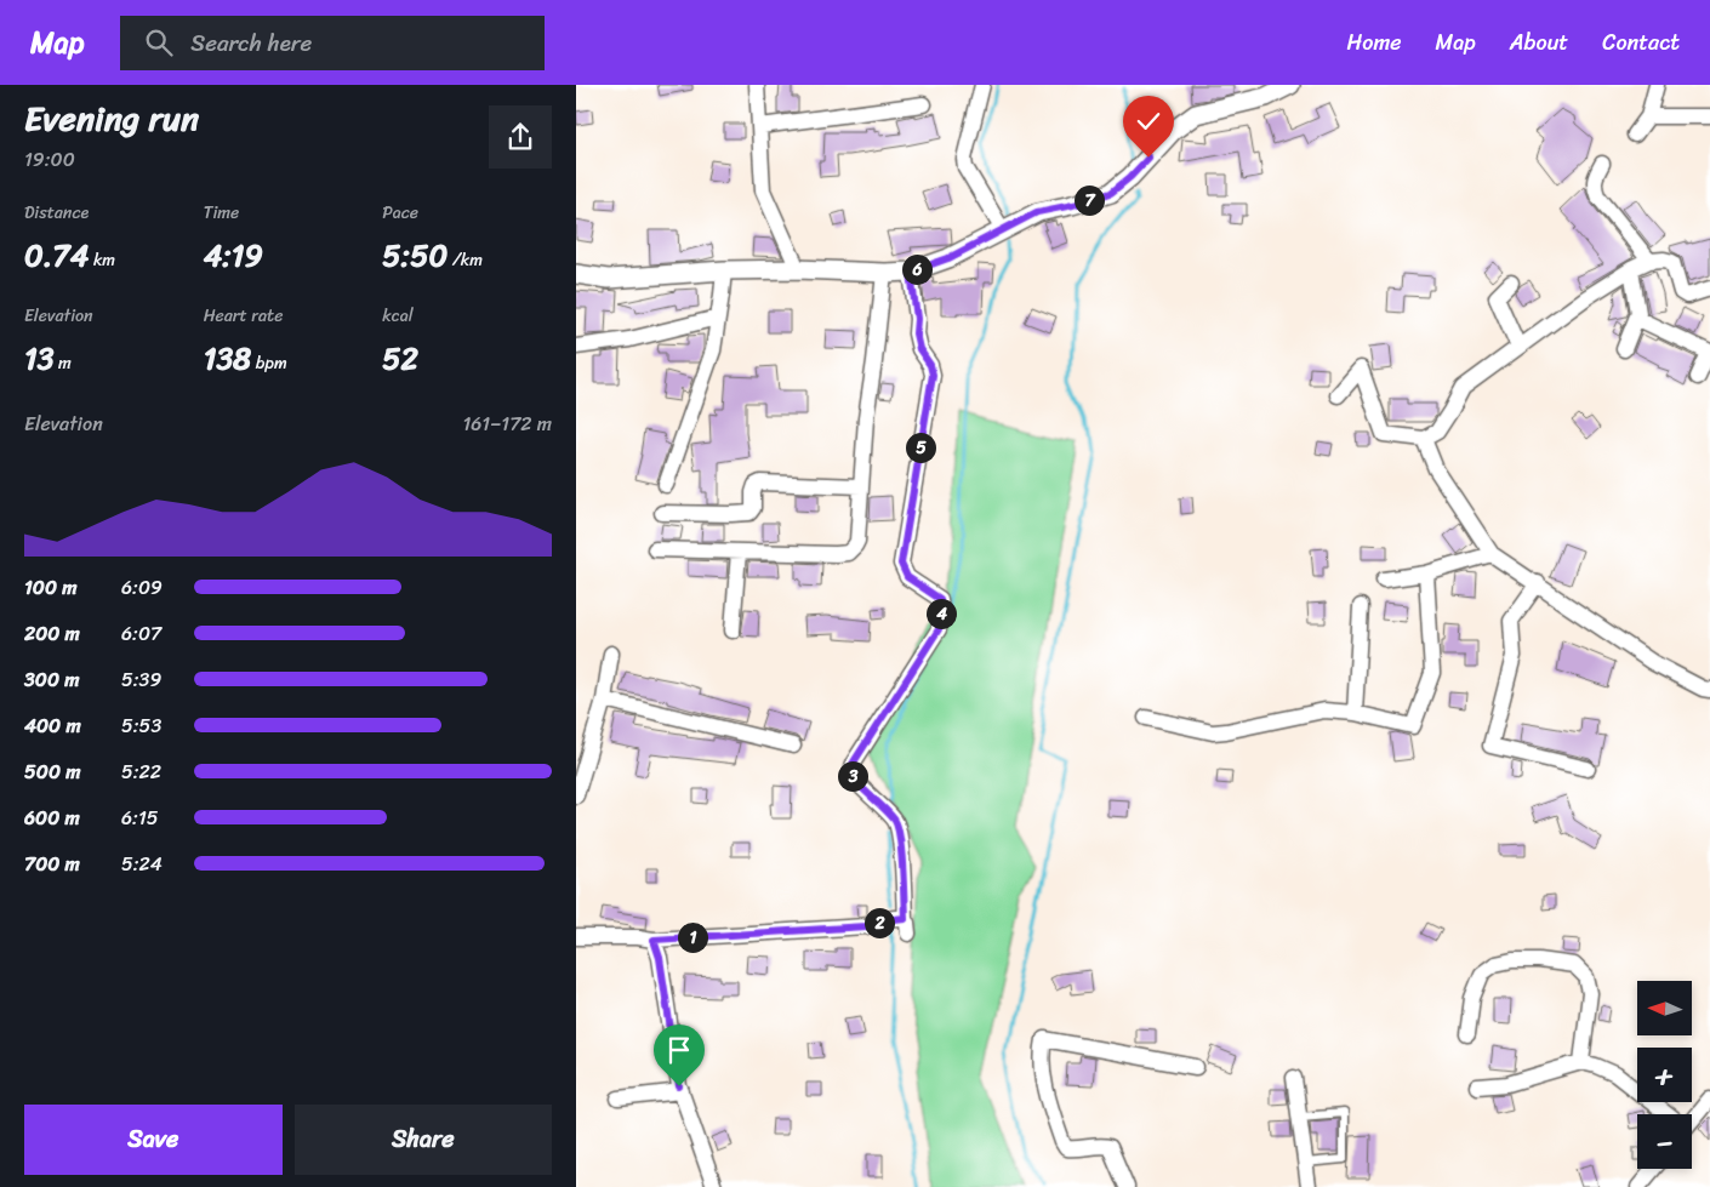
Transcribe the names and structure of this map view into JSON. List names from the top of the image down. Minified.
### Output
{"north":"left","page":{"header":"Map","search":"Search here","nav":["Home","Map","About","Contact"],"heading":["Evening run","19:00"],"pins":["7","6","5","4","3","2","1"],"stats":[["Distance","0.74 km"],["Time","4:19"],["Pace","5:50 /km"],["Elevation","13 m"],["Heart rate","138 bpm"],["kcal","52"]],"chart":["Elevation","161–172 m"],"list":[{"name":"100 m","note":"6:09"},{"name":"200 m","note":"6:07"},{"name":"300 m","note":"5:39"},{"name":"400 m","note":"5:53"},{"name":"500 m","note":"5:22"},{"name":"600 m","note":"6:15"},{"name":"700 m","note":"5:24"}],"map_buttons":["+","−"],"buttons":["Save","Share"]}}
